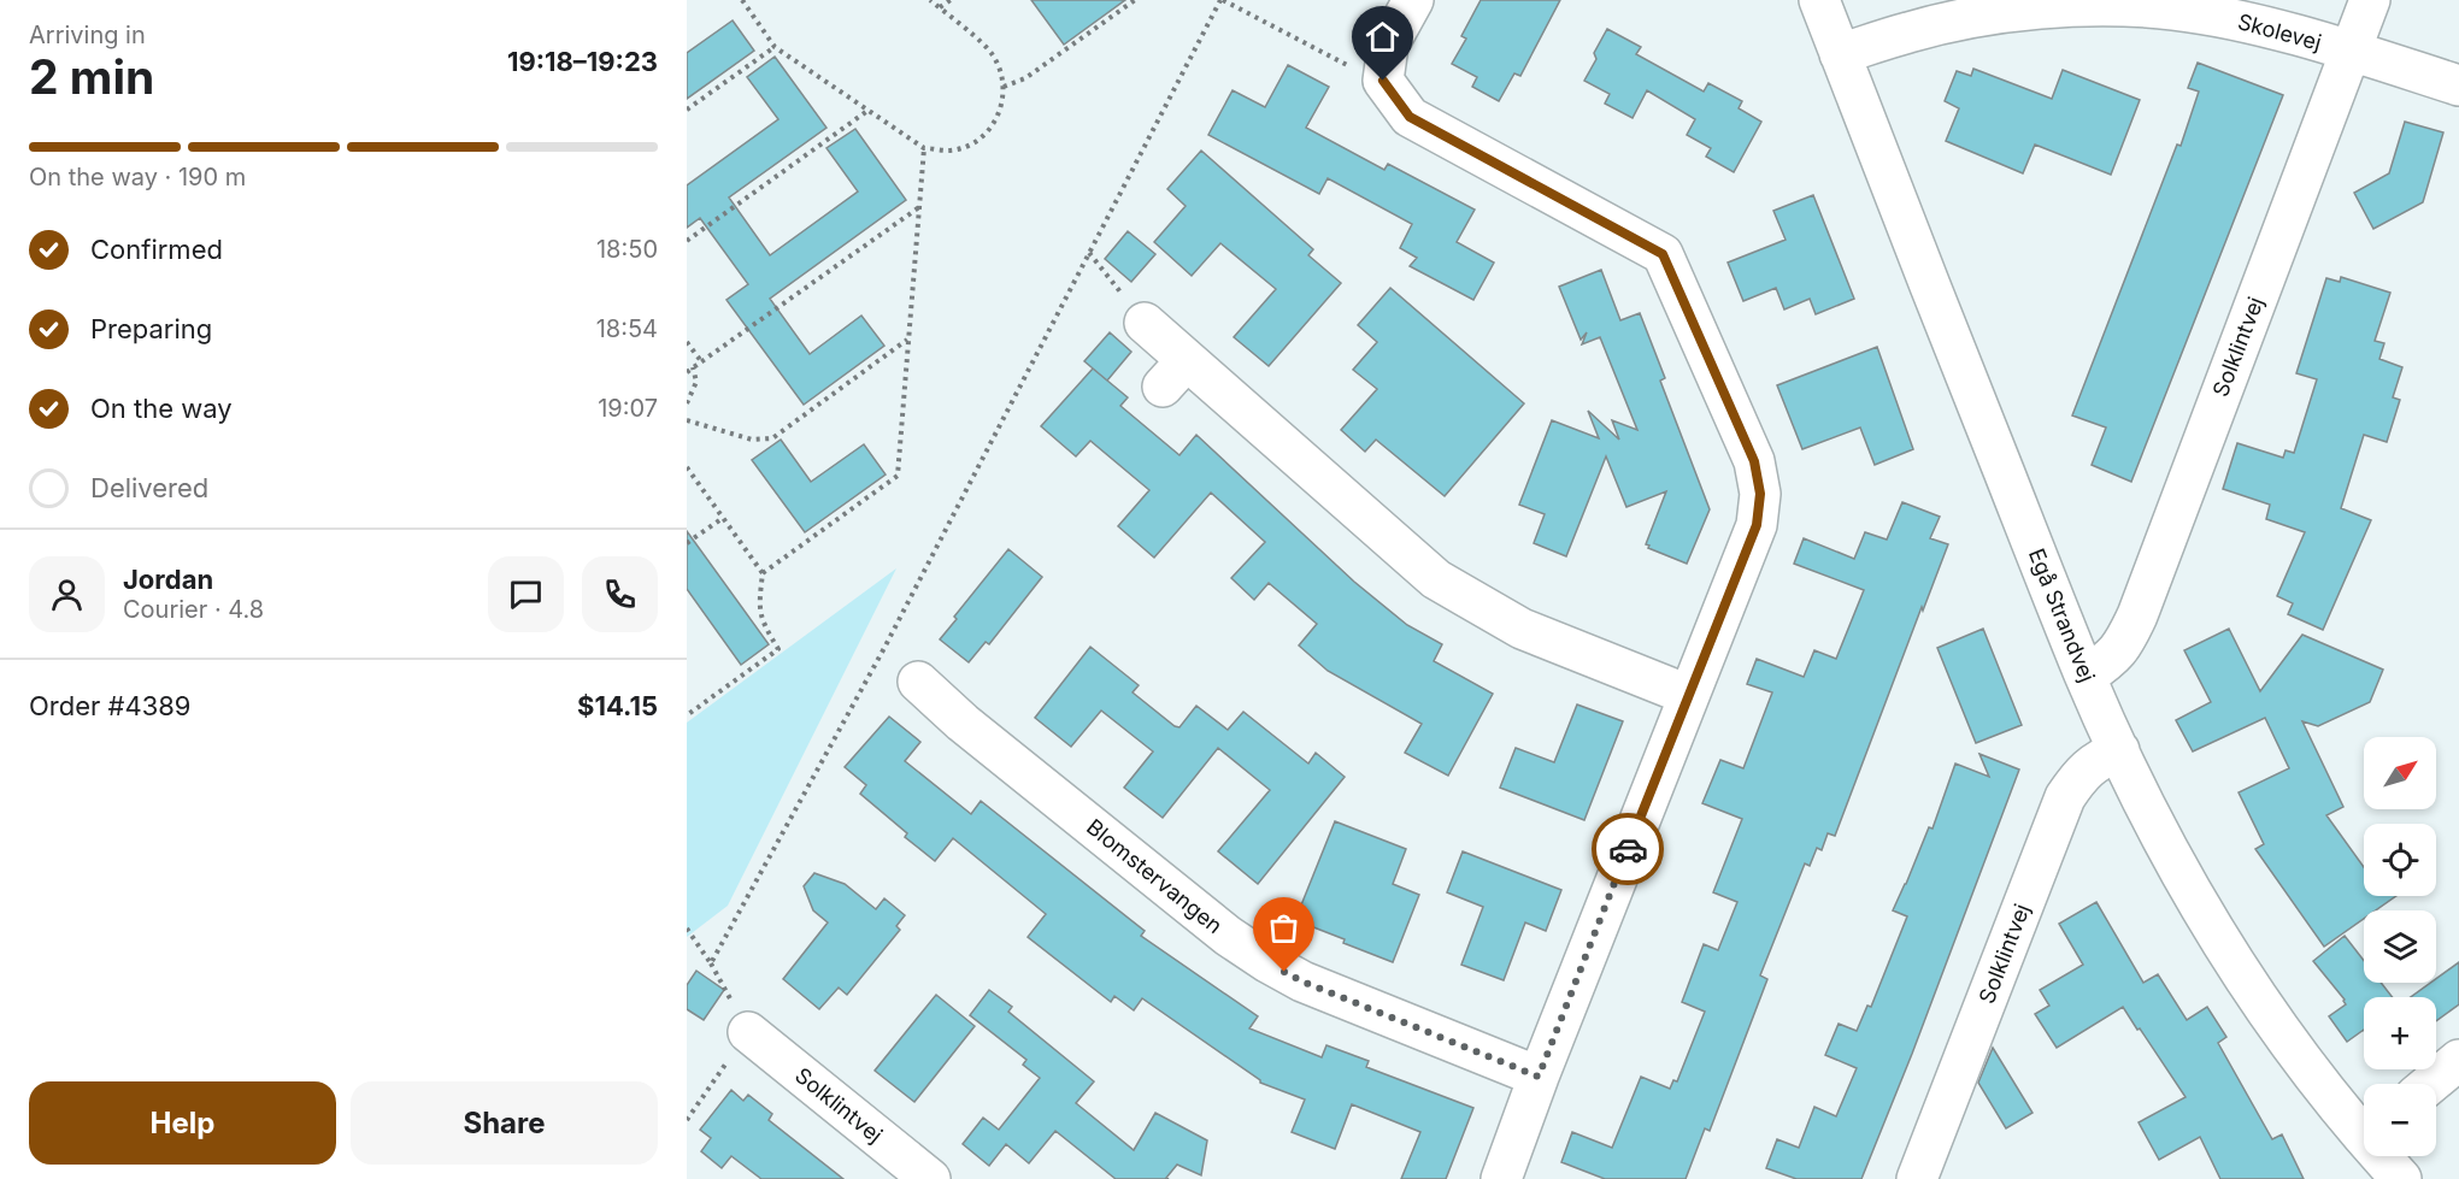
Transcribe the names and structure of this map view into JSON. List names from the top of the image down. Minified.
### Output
{"streets":{"street":["Skolevej","Solklintvej","Egå Strandvej","Blomstervangen"]},"crossings":[["Skolevej","Solklintvej"],["Skolevej","Egå Strandvej"],["Solklintvej","Egå Strandvej"]],"north":"top right","page":{"heading":["2 min","Arriving in","19:18–19:23"],"panel":["Jordan","Courier · 4.8","Order #4389","$14.15"],"bar":"On the way · 190 m","list":[["Confirmed","18:50"],["Preparing","18:54"],["On the way","19:07"],"Delivered"],"map_buttons":["+","−"],"buttons":["Help","Share"]}}
